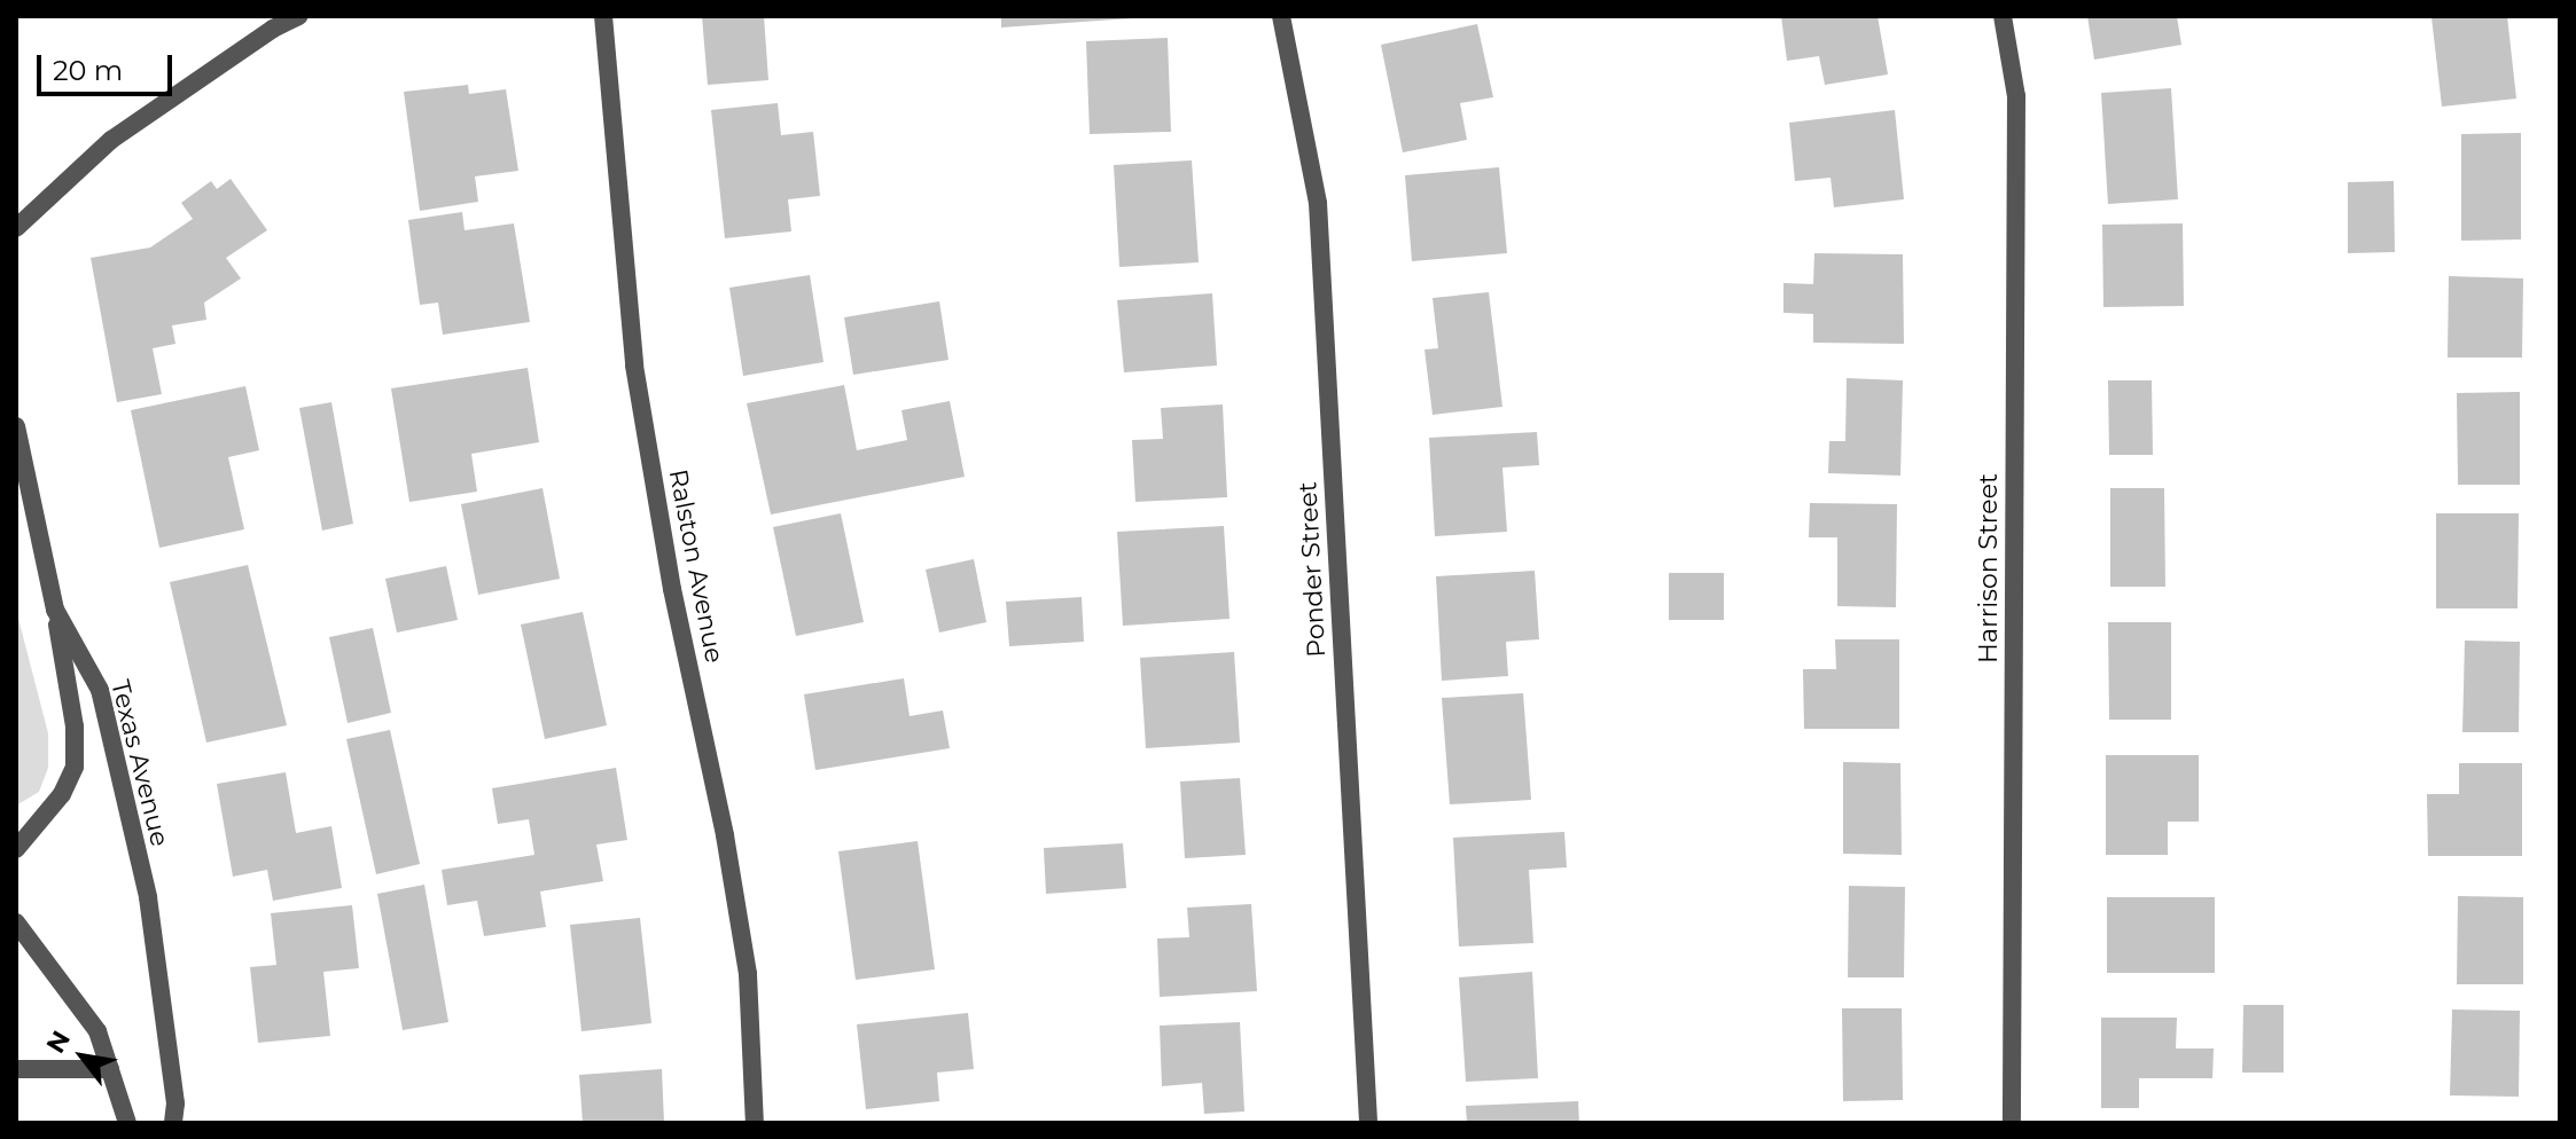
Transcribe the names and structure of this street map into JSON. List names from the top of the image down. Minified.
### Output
{"streets":{"street":["Ralston Avenue","Harrison Street","Ponder Street","Texas Avenue"]},"scale_bar":"20 m","north":"top left"}
